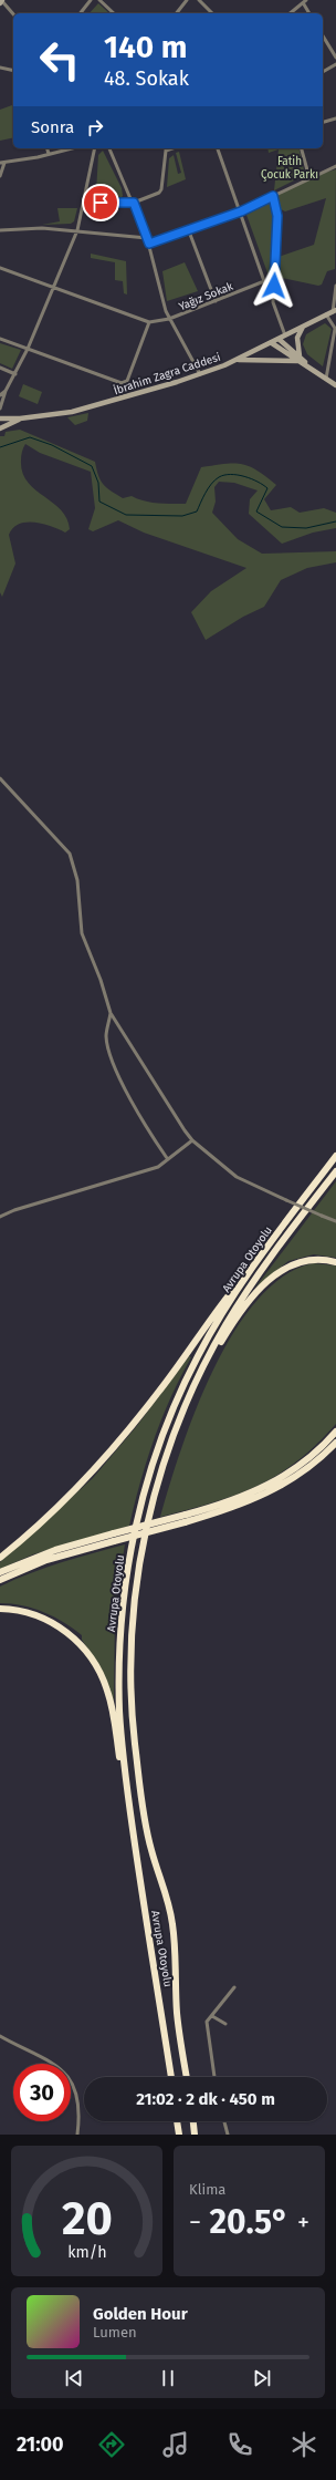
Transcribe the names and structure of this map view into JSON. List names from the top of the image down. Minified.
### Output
{"streets":{"highway":["Avrupa Otoyolu"],"main road":["İbrahim Zagra Caddesi"],"street":["Yağız Sokak"]},"parks":["Fatih Çocuk Parkı"],"page":{"turn":["140 m","48. Sokak"],"then":"Sonra","limit":"30","trip":"21:02 · 2 dk · 450 m","tile":"Klima","heat":["−","20.5°","+"],"song":["Golden Hour","Lumen"],"tabs":"21:00","gauge":["20","km/h"]}}
